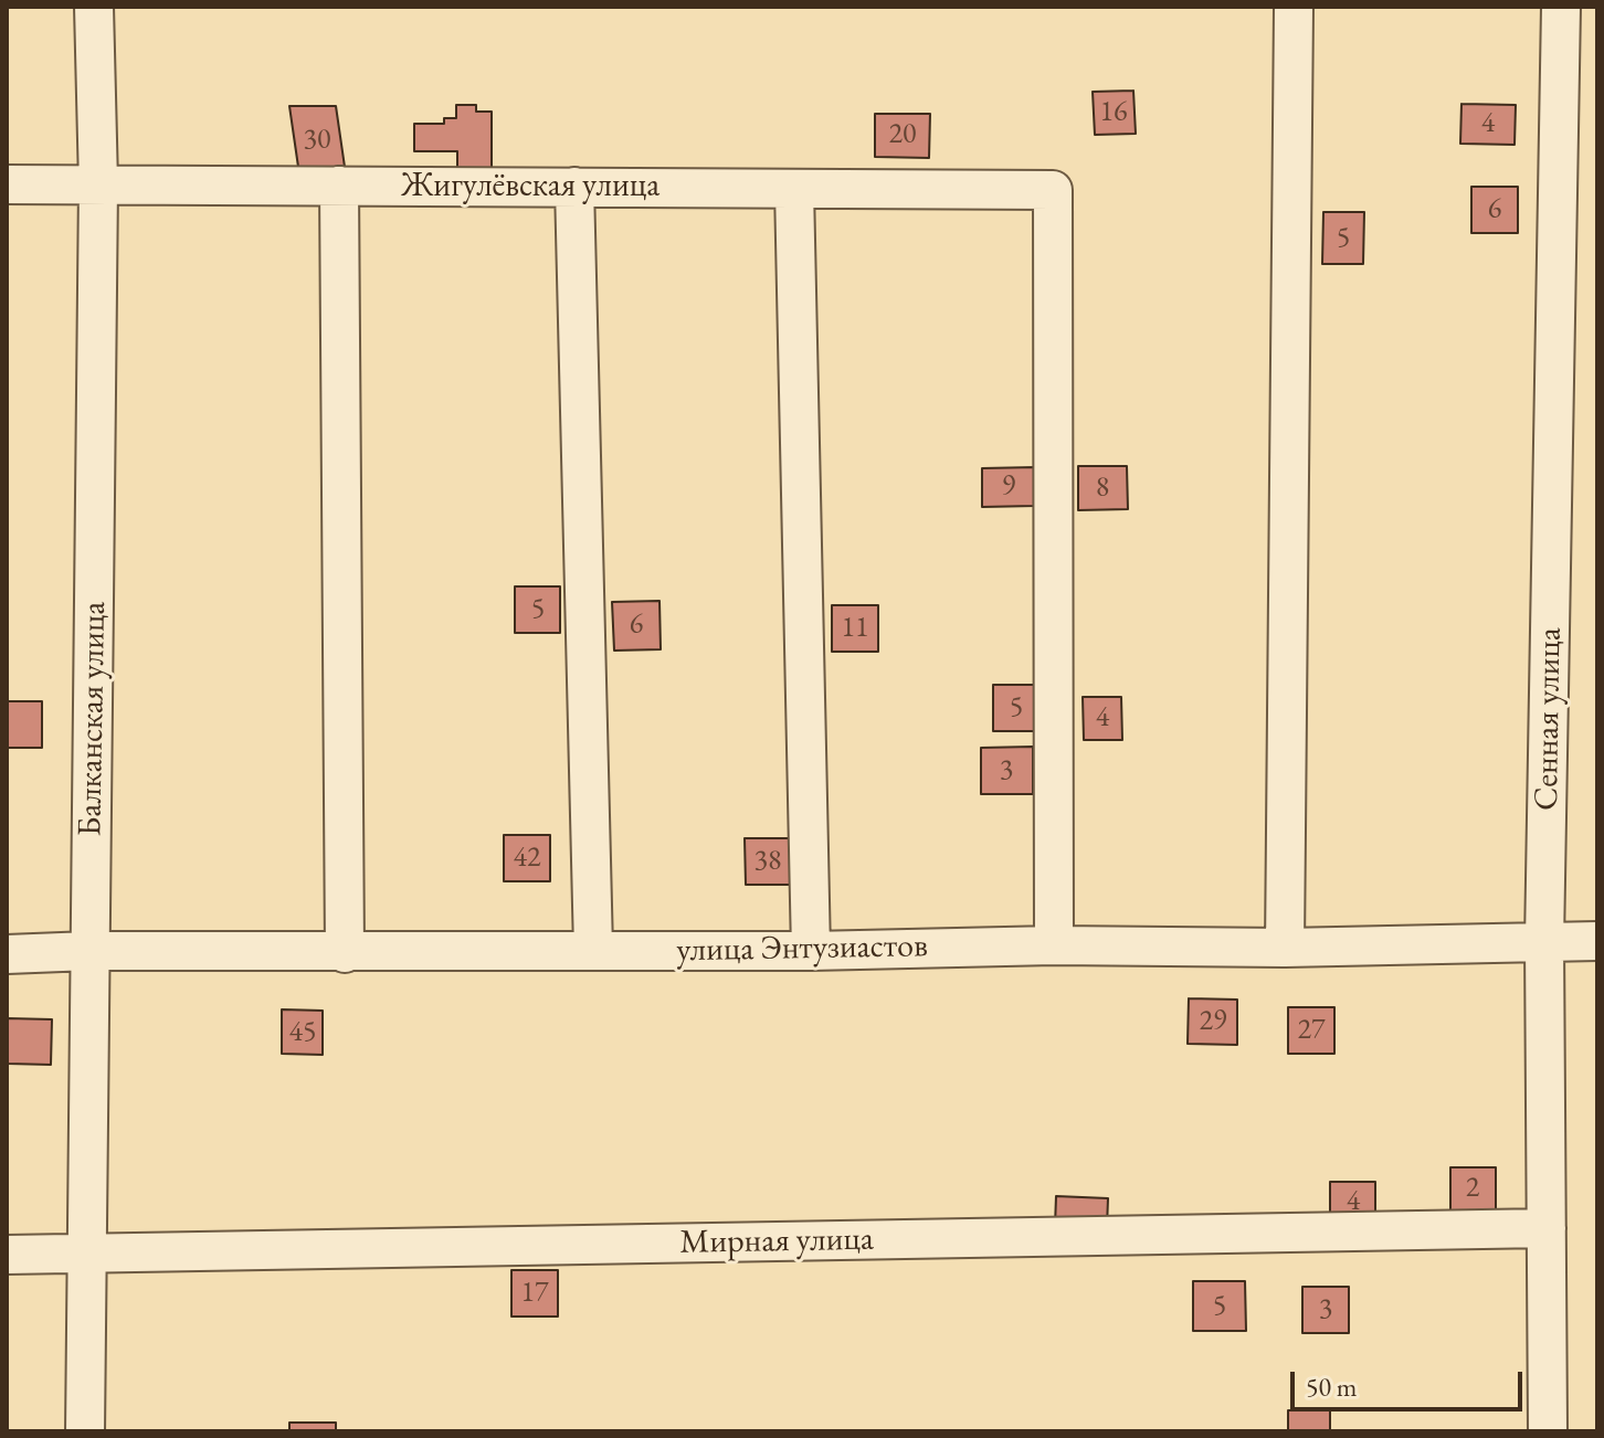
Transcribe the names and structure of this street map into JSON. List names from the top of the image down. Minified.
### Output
{"streets":{"street":["Жигулёвская улица","Балканская улица","Сенная улица","улица Энтузиастов","Мирная улица"]},"crossings":[["Жигулёвская улица","Балканская улица"],["Жигулёвская улица","улица Энтузиастов"],["Балканская улица","улица Энтузиастов"],["Балканская улица","Мирная улица"],["Сенная улица","улица Энтузиастов"],["Сенная улица","Мирная улица"]],"house_numbers":["16","4","20","30","6","5","9","8","5","6","11","5","4","3","42","38","29","27","45","2","4","17","5","3"],"scale_bar":"50 m"}
